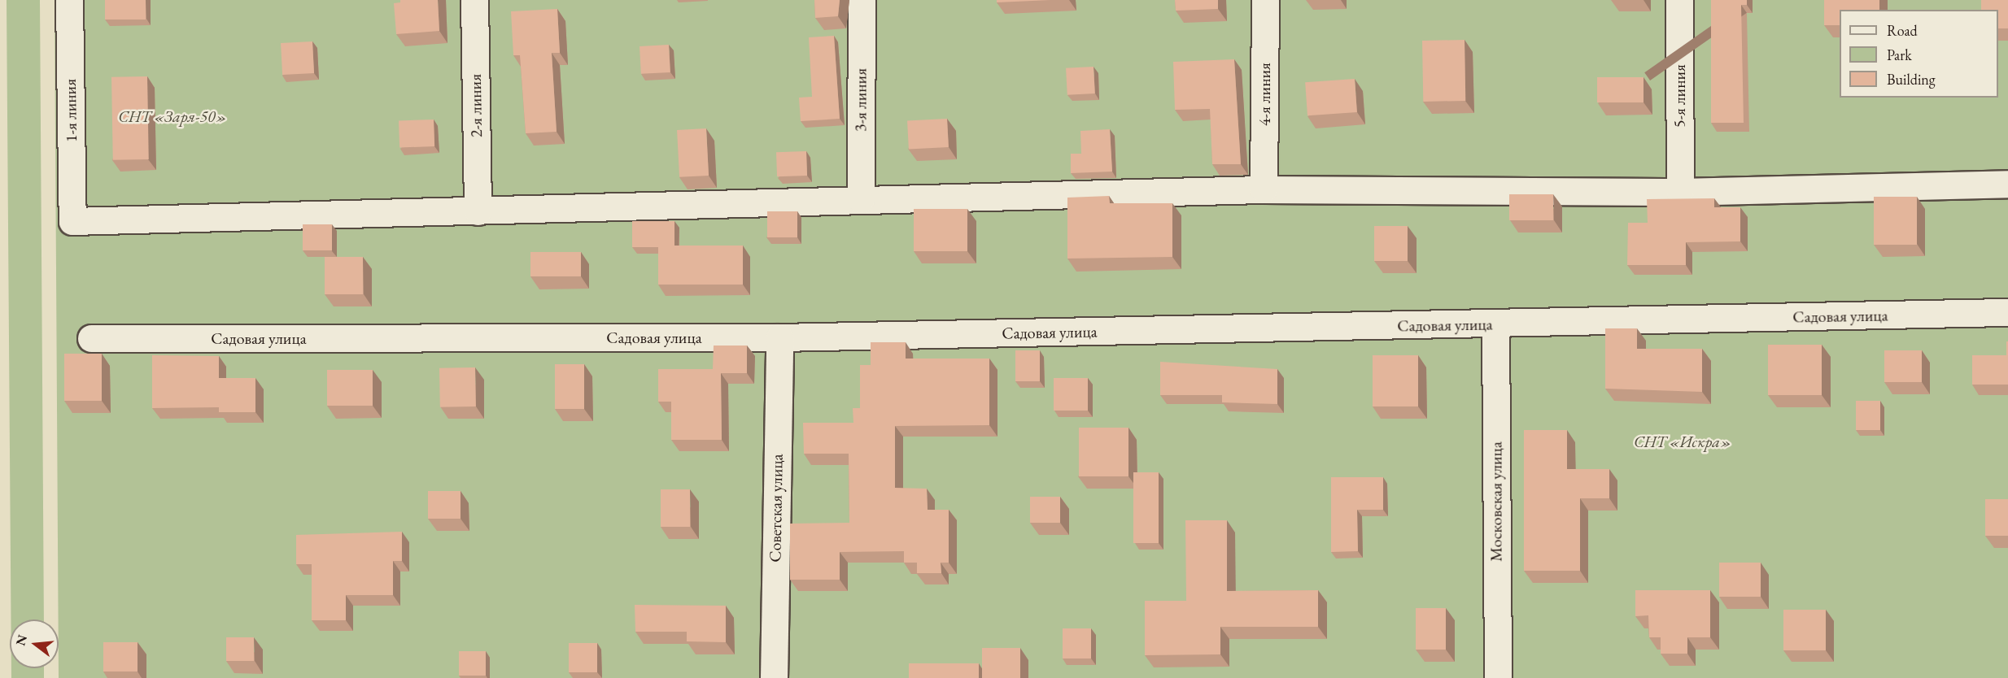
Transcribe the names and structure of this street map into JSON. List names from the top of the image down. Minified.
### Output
{"streets":{"street":["4-я линия","5-я линия","3-я линия","2-я линия","1-я линия","Садовая улица","Московская улица","Советская улица"]},"crossings":[["2-я линия","1-я линия"],["Садовая улица","Московская улица"],["Садовая улица","Советская улица"]],"parks":["СНТ «Заря-50»","СНТ «Искра»"],"legend":["Road","Park","Building"],"north":"left"}
